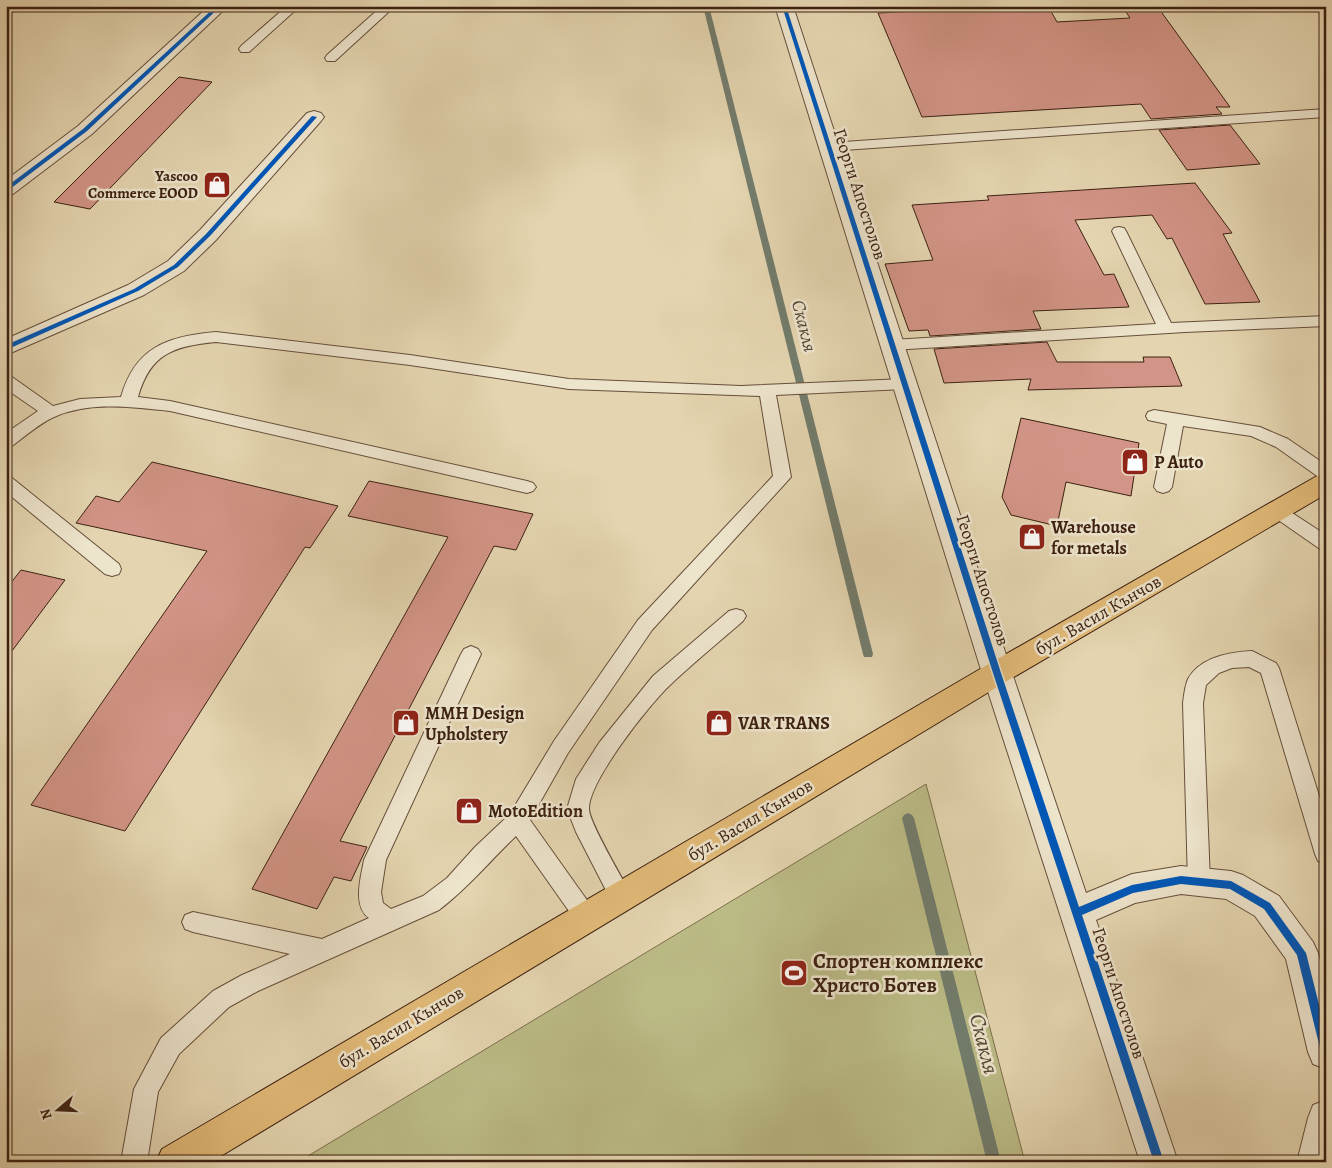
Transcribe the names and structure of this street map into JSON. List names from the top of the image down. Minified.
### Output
{"streets":{"main road":["бул. Васил Кънчов"],"street":["Георги Апостолов"]},"crossings":[["Георги Апостолов","бул. Васил Кънчов"]],"water":["Скакля"],"places":{"shop":["Yascoo Commerce EOOD","P Auto","Warehouse for metals","MMH Design Upholstery","VAR TRANS","MotoEdition"],"sports":["Спортен комплекс Христо Ботев"]},"north":"left"}
